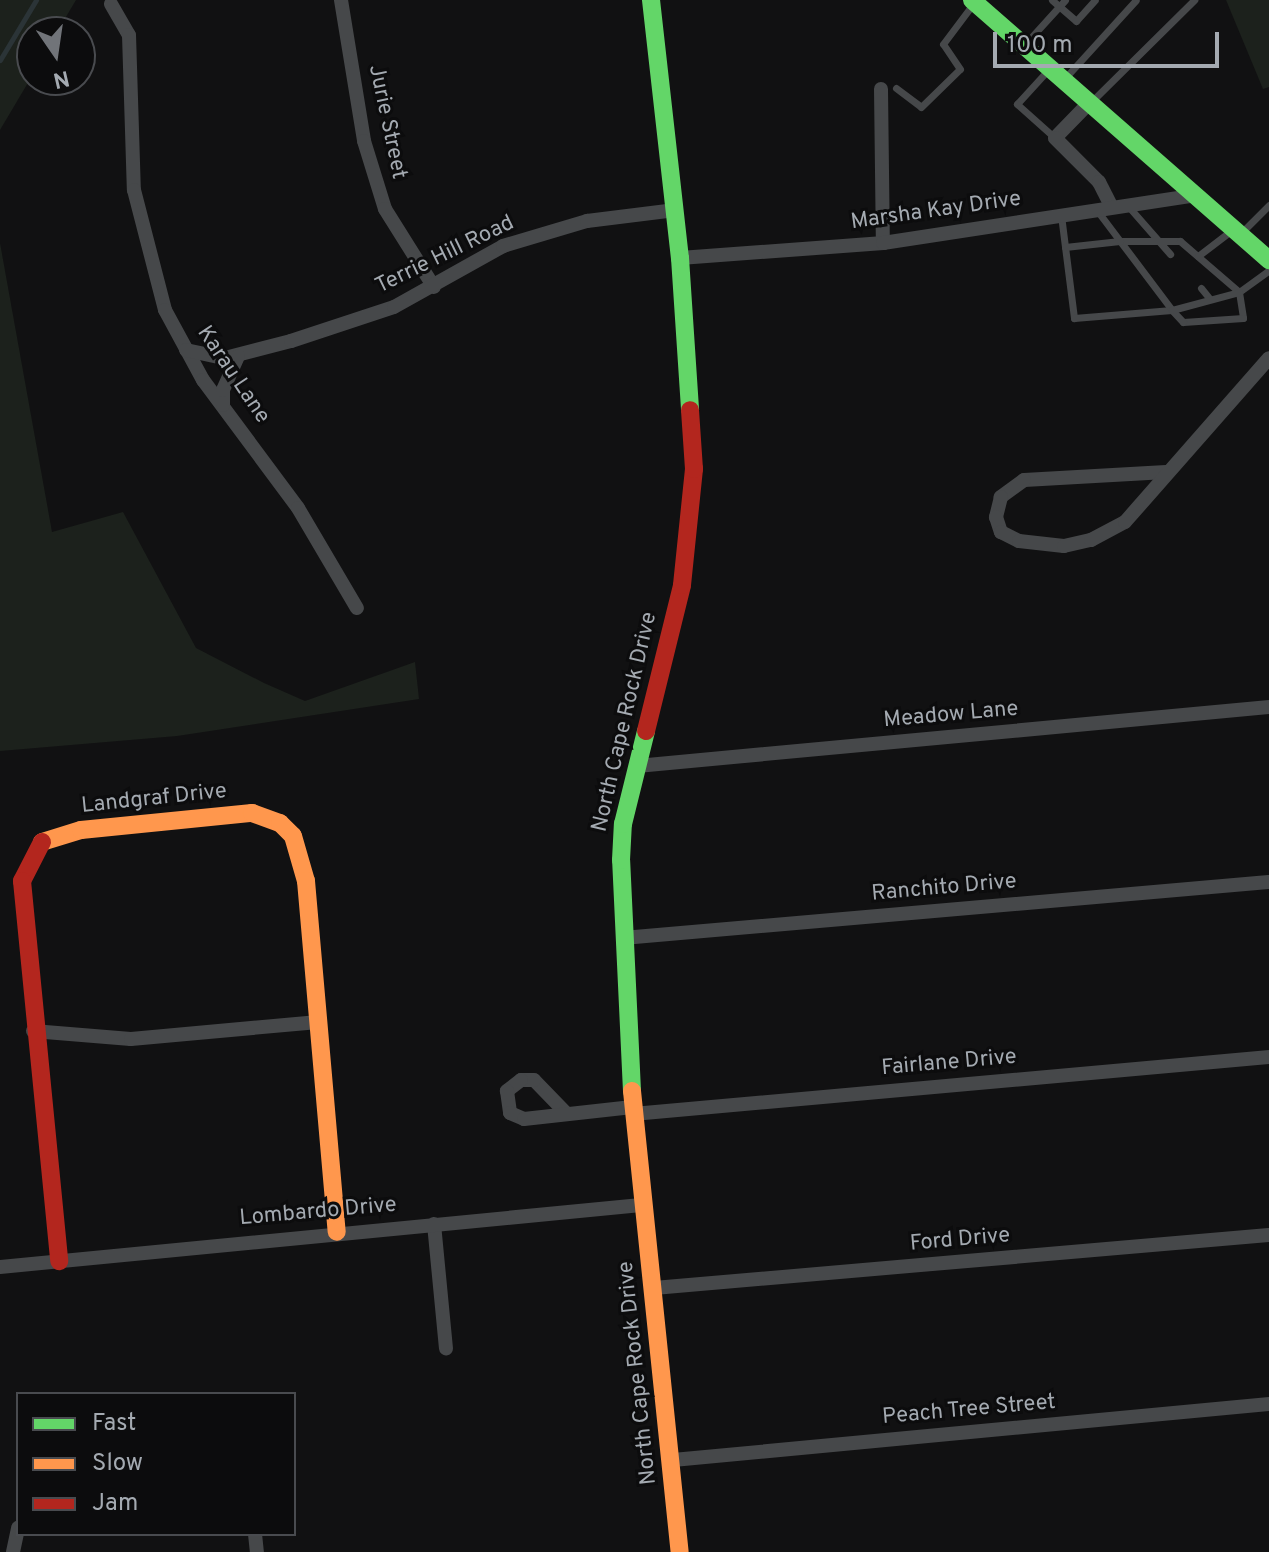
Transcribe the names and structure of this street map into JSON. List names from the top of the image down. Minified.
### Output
{"streets":{"street":["Jurie Street","Marsha Kay Drive","Terrie Hill Road","Karau Lane","Meadow Lane","North Cape Rock Drive","Landgraf Drive","Ranchito Drive","Fairlane Drive","Lombardo Drive","Ford Drive","Peach Tree Street"]},"crossings":[["Jurie Street","Terrie Hill Road"],["Marsha Kay Drive","North Cape Rock Drive"],["Terrie Hill Road","Karau Lane"],["Terrie Hill Road","North Cape Rock Drive"],["Meadow Lane","North Cape Rock Drive"],["North Cape Rock Drive","Ranchito Drive"],["North Cape Rock Drive","Fairlane Drive"],["North Cape Rock Drive","Lombardo Drive"],["North Cape Rock Drive","Ford Drive"],["North Cape Rock Drive","Peach Tree Street"],["Landgraf Drive","Lombardo Drive"]],"legend":["Fast","Slow","Jam"],"scale_bar":"100 m","north":"bottom"}
